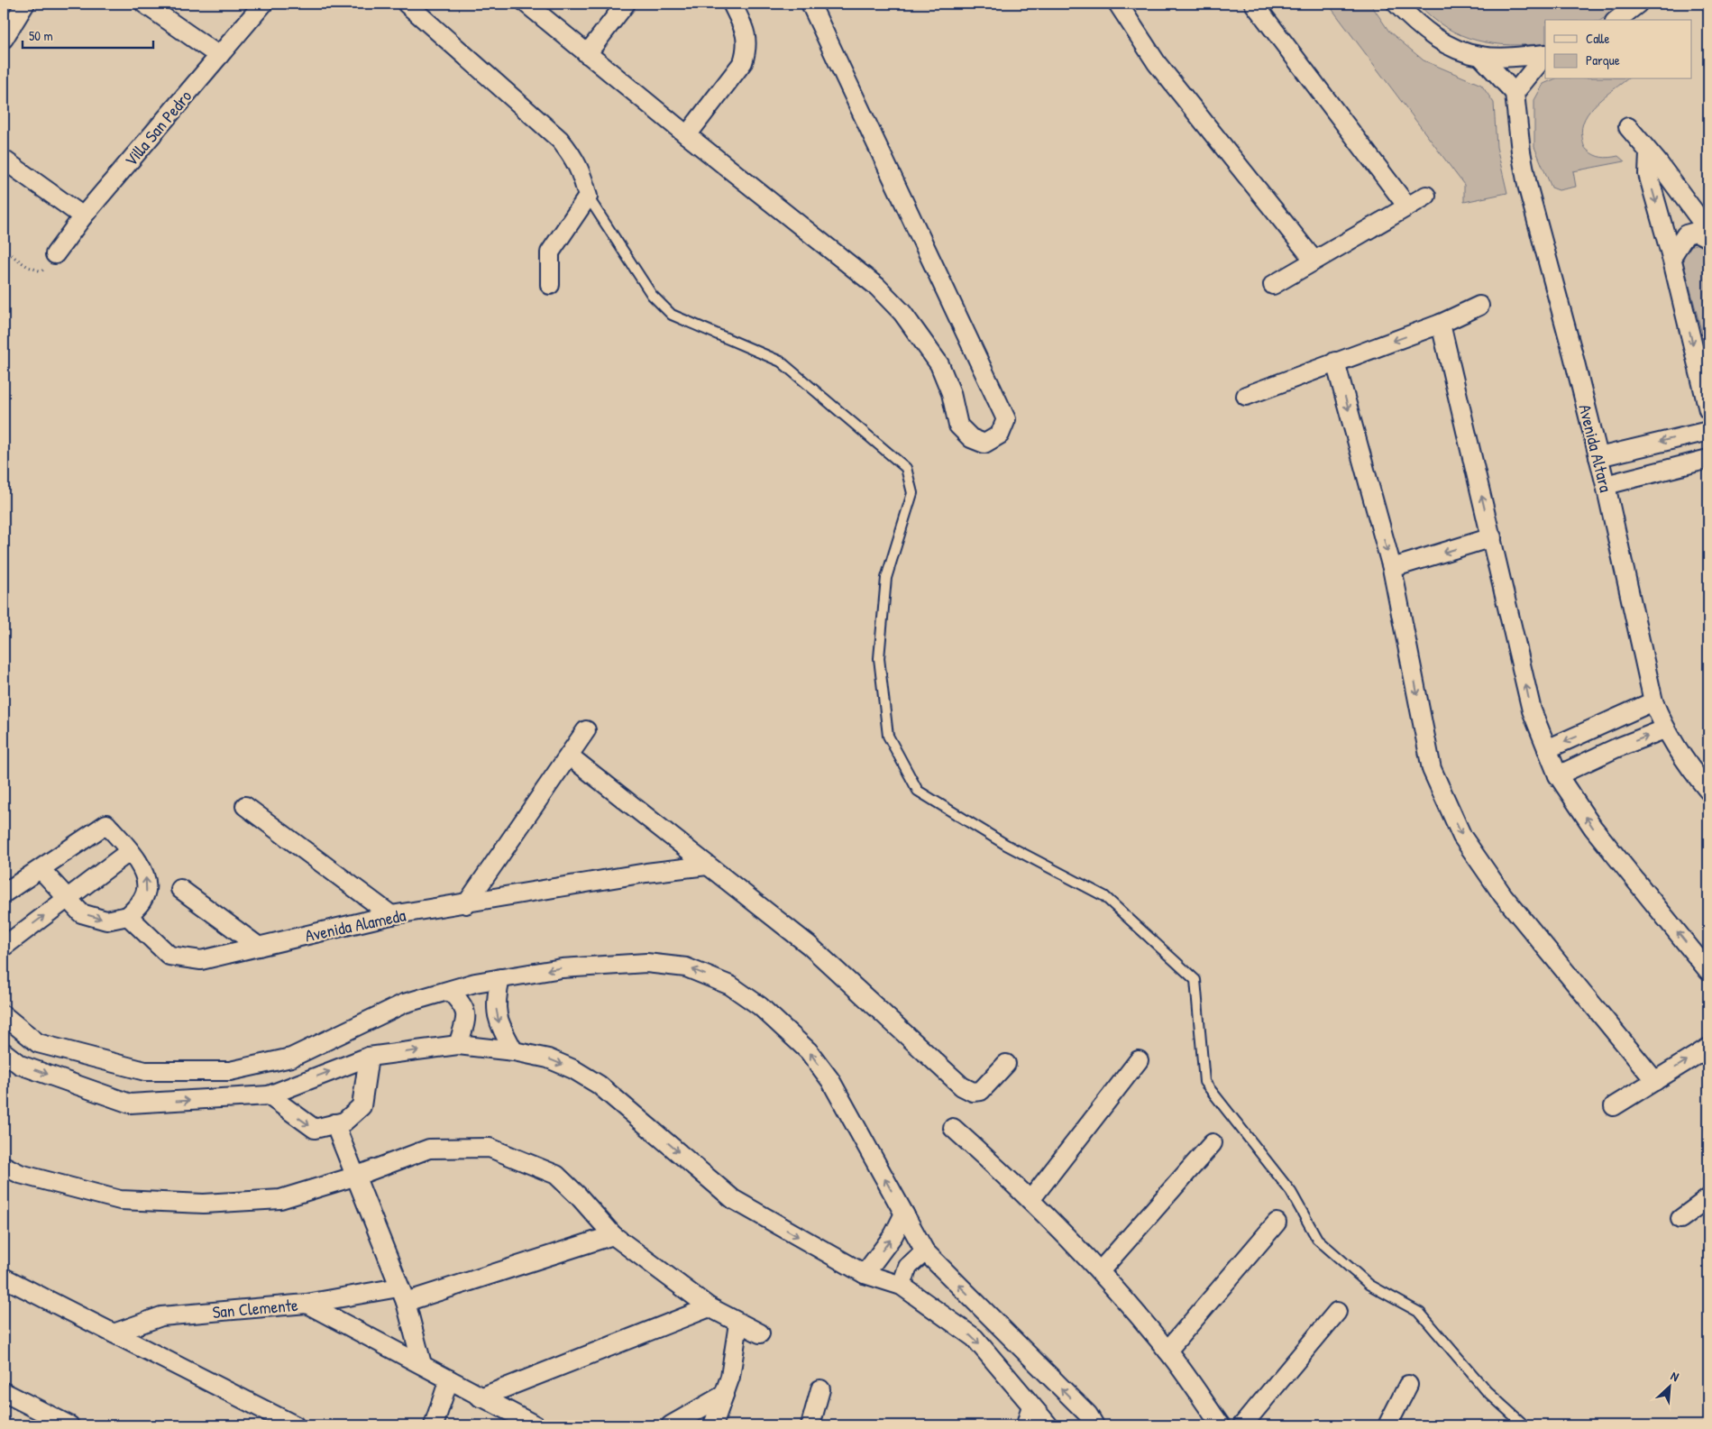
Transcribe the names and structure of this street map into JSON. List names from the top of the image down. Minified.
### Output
{"streets":{"street":["Villa San Pedro","Avenida Altara","Avenida Alameda","San Clemente"]},"legend":["Calle","Parque"],"scale_bar":"50 m","north":"top right"}
